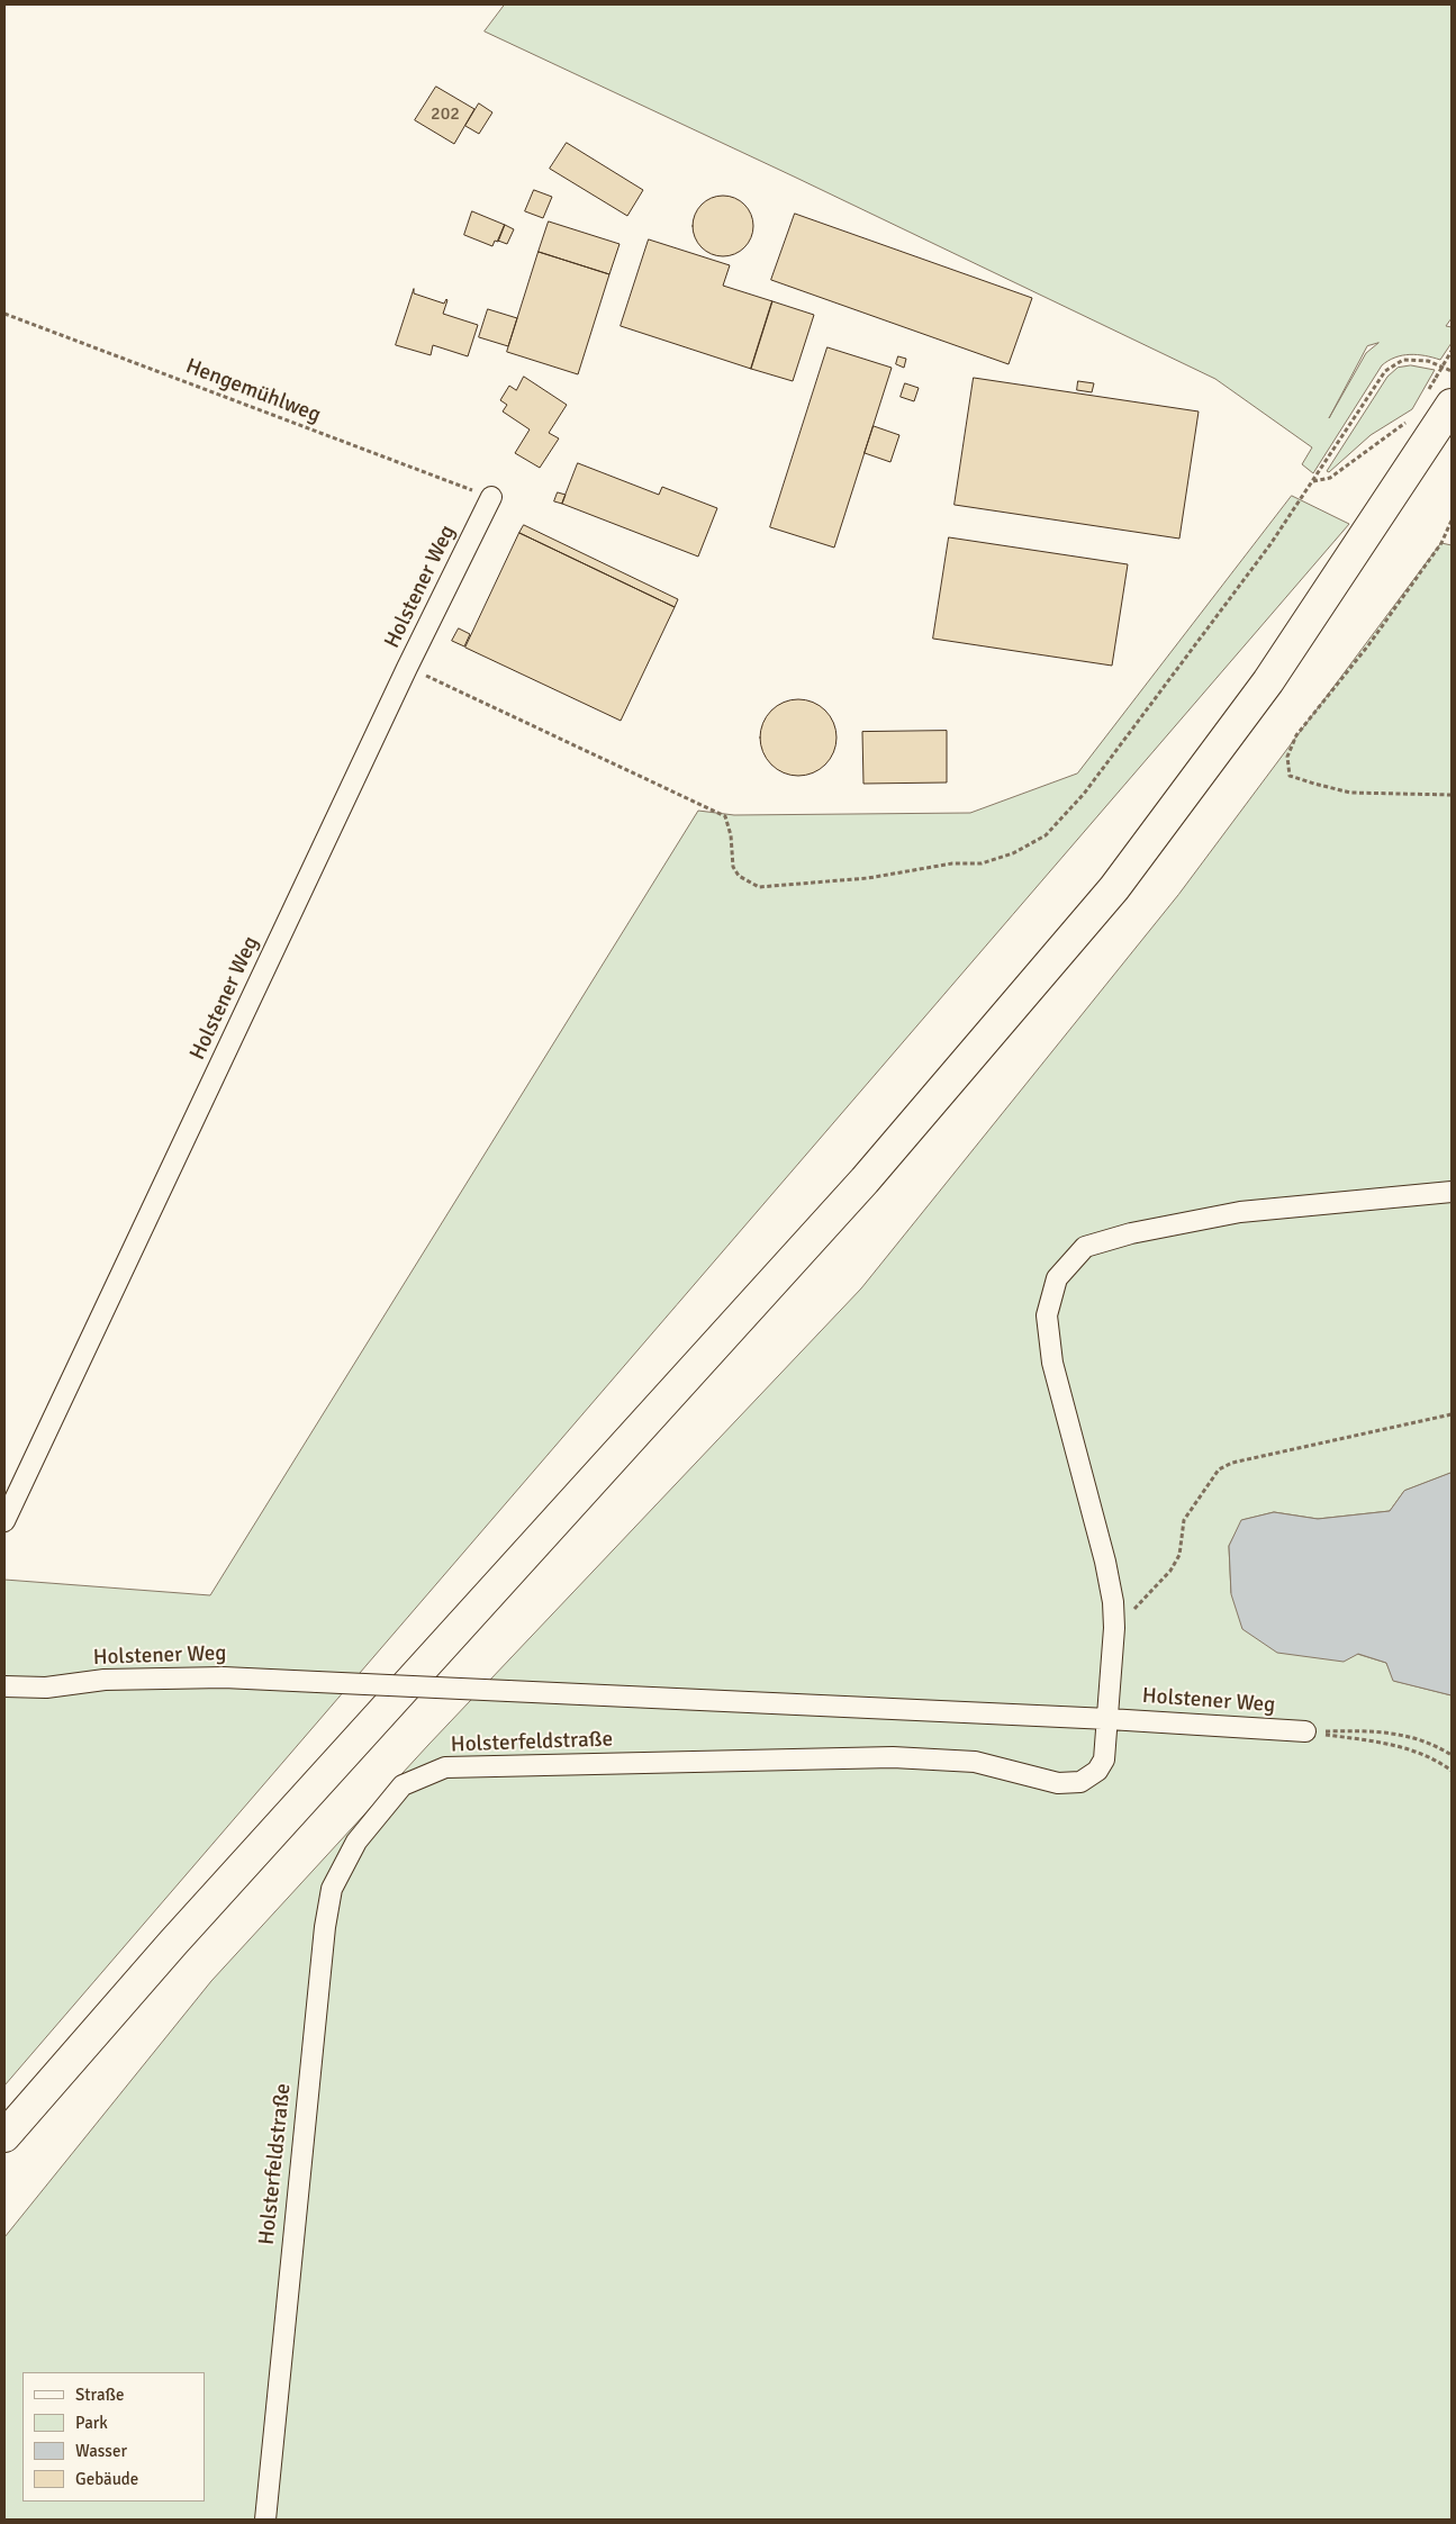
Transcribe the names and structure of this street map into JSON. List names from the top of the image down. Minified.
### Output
{"streets":{"street":["Holstener Weg","Holsterfeldstraße"],"path":["Hengemühlweg"]},"crossings":[["Hengemühlweg","Holstener Weg"],["Holstener Weg","Holsterfeldstraße"]],"house_numbers":["202"],"legend":["Straße","Park","Wasser","Gebäude"]}
